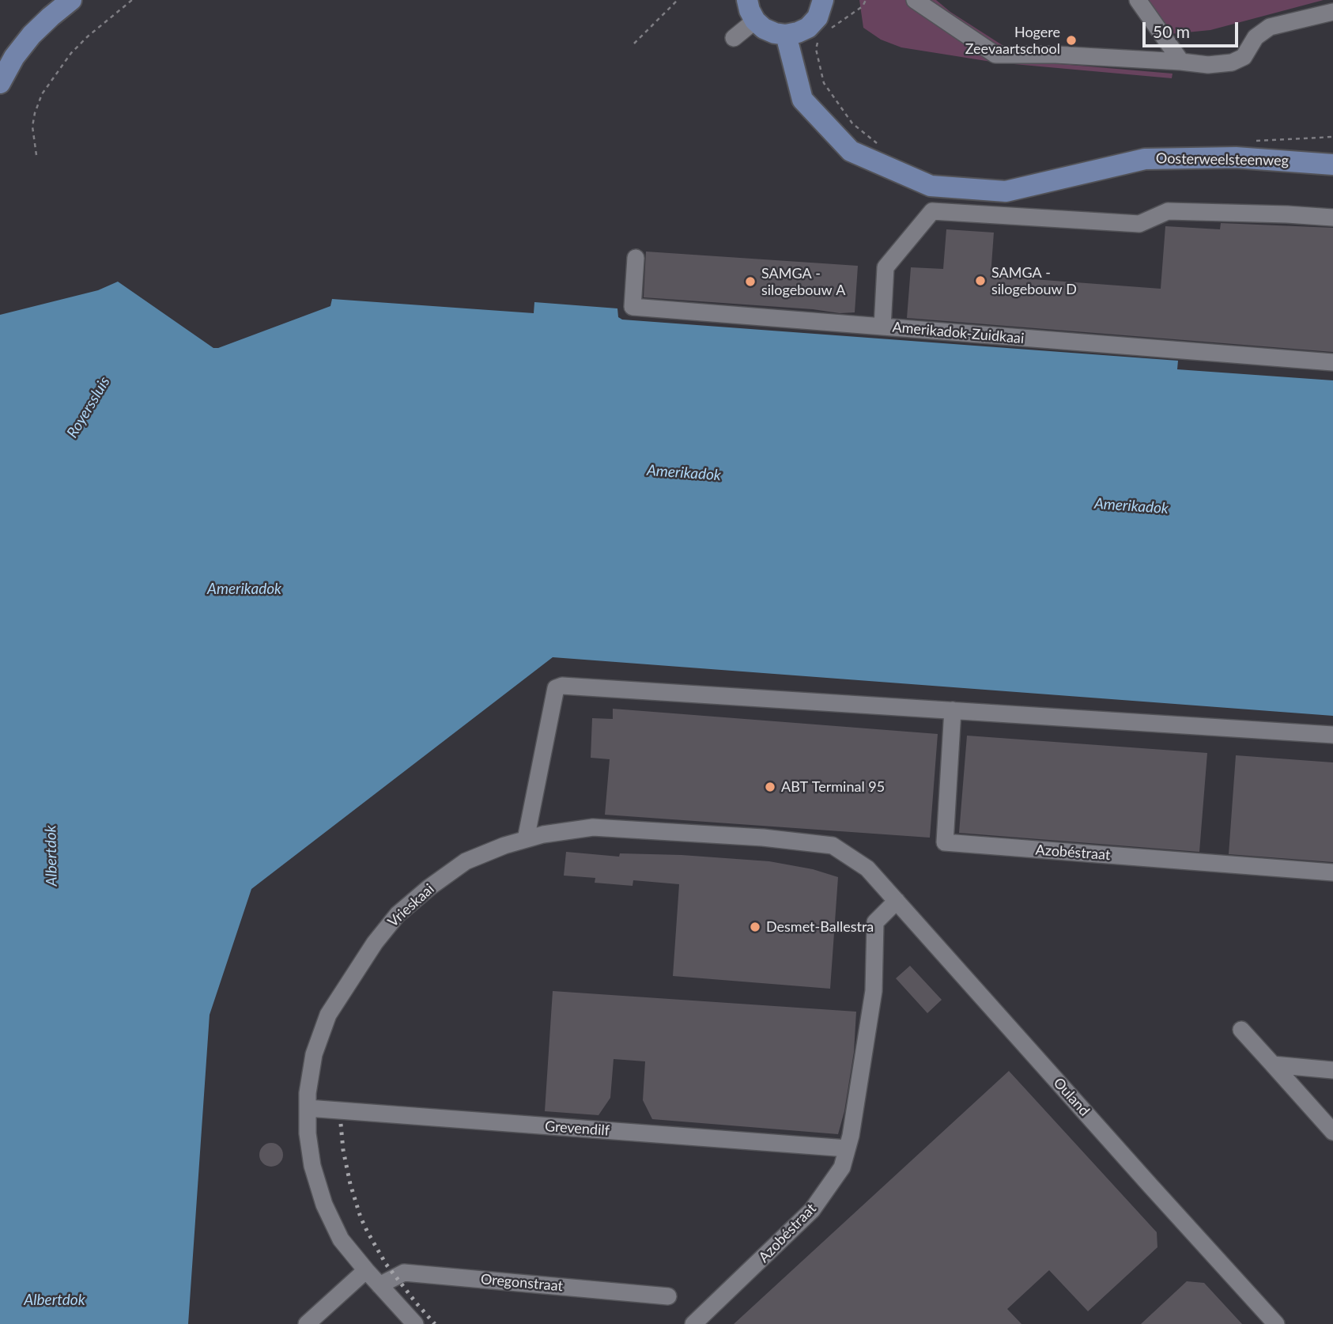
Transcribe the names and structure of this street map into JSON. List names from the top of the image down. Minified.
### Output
{"streets":{"main road":["Oosterweelsteenweg"],"street":["Amerikadok-Zuidkaai","Azobéstraat","Vrieskaai","Ouland","Grevendilf","Oregonstraat"]},"crossings":[["Azobéstraat","Ouland"],["Azobéstraat","Grevendilf"],["Vrieskaai","Ouland"],["Vrieskaai","Grevendilf"],["Vrieskaai","Oregonstraat"]],"water":["Royerssluis","Amerikadok","Albertdok"],"places":["Hogere Zeevaartschool","SAMGA - silogebouw D","SAMGA - silogebouw A","ABT Terminal 95","Desmet-Ballestra"],"scale_bar":"50 m"}
